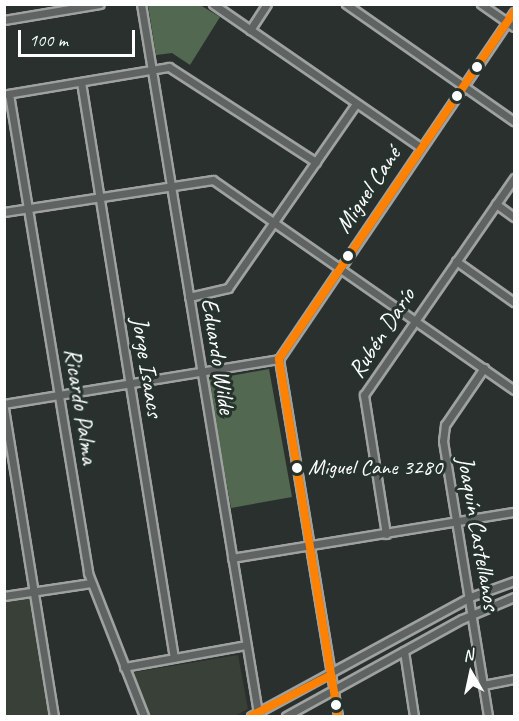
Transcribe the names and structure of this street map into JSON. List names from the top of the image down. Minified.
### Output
{"streets":{"street":["Miguel Cané","Rubén Darío","Eduardo Wilde","Jorge Isaacs","Ricardo Palma","Joaquín Castellanos"]},"places":["Miguel Cane 3280"],"scale_bar":"100 m","north":"top"}
